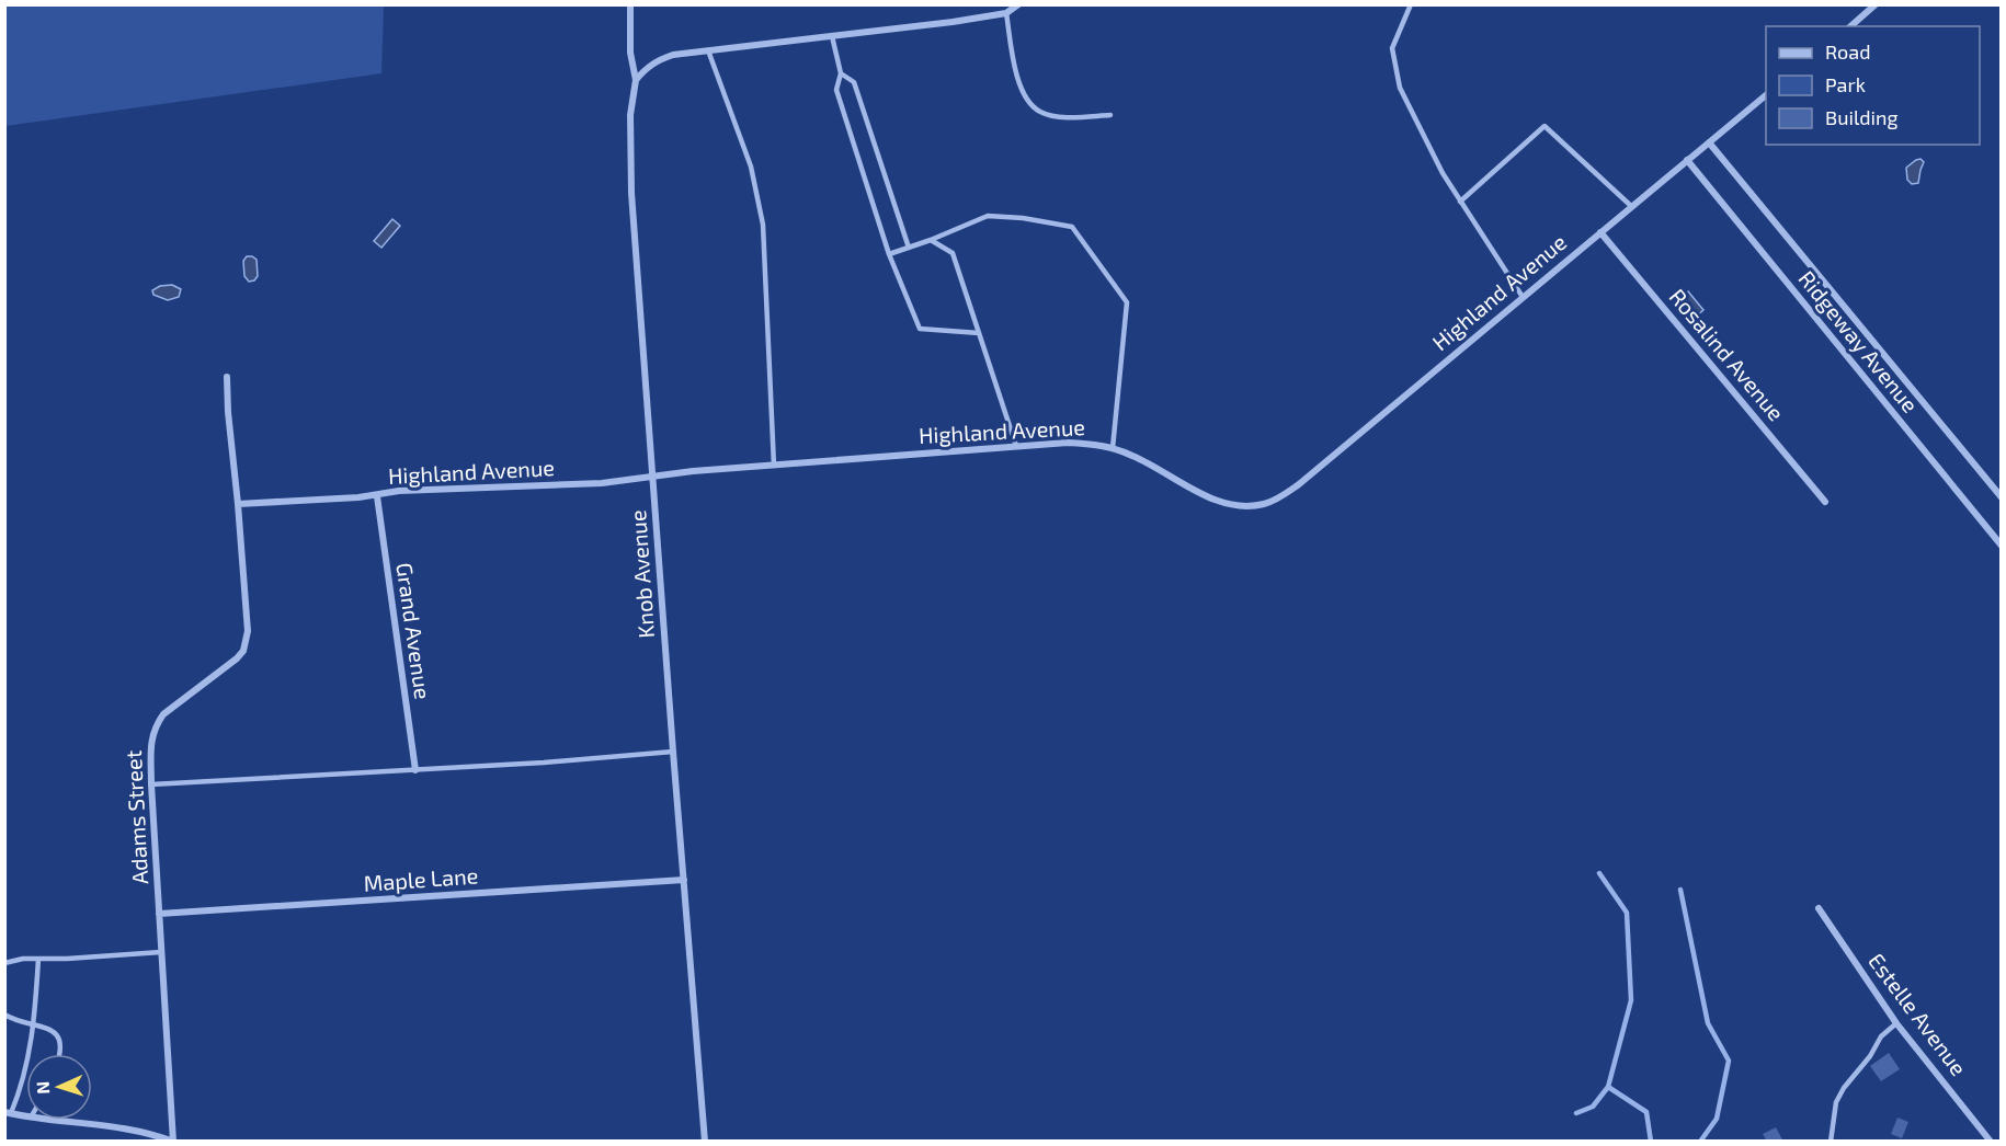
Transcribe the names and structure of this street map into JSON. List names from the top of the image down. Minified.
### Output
{"streets":{"street":["Highland Avenue","Ridgeway Avenue","Rosalind Avenue","Knob Avenue","Grand Avenue","Adams Street","Maple Lane","Estelle Avenue"]},"crossings":[["Highland Avenue","Ridgeway Avenue"],["Highland Avenue","Rosalind Avenue"],["Highland Avenue","Knob Avenue"],["Highland Avenue","Grand Avenue"],["Highland Avenue","Adams Street"],["Knob Avenue","Maple Lane"],["Adams Street","Maple Lane"]],"legend":["Road","Park","Building"],"north":"left"}
